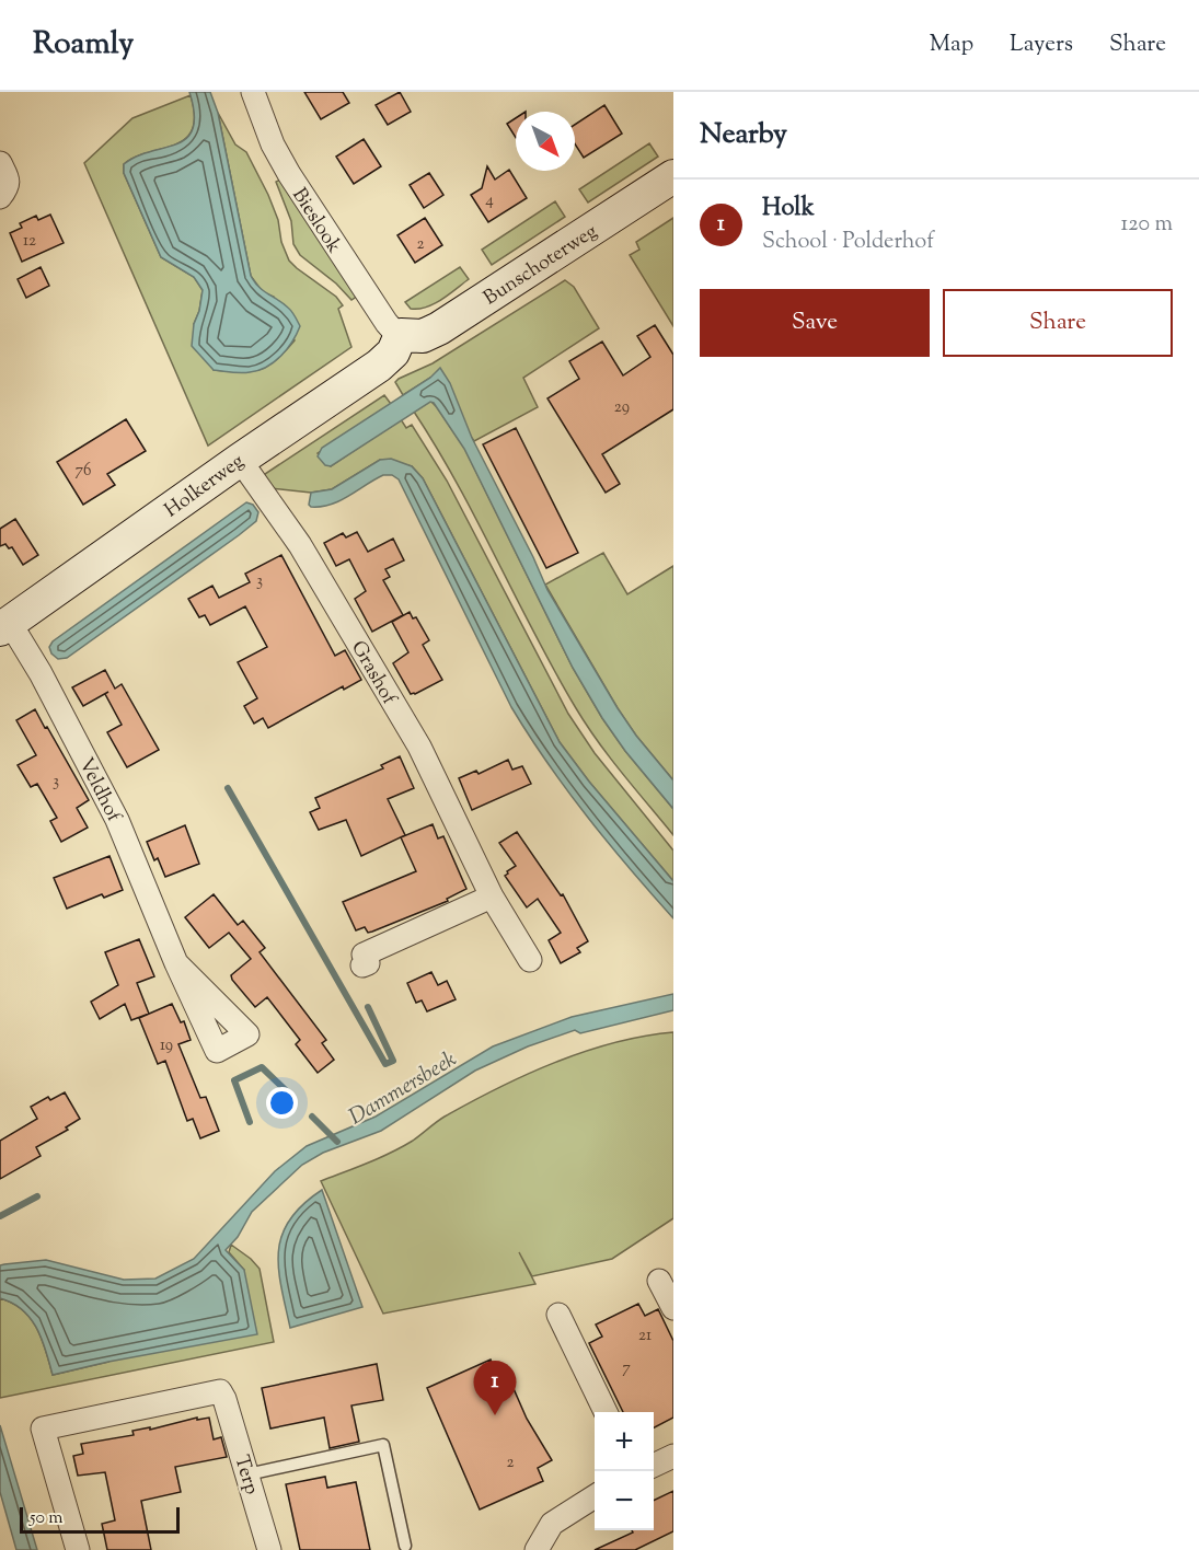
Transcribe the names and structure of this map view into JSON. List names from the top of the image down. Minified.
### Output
{"streets":{"street":["Bieslook","Bunschoterweg","Holkerweg","Grashof","Veldhof","Terp"]},"crossings":[["Bieslook","Bunschoterweg"],["Bieslook","Holkerweg"],["Bunschoterweg","Holkerweg"],["Holkerweg","Grashof"],["Holkerweg","Veldhof"]],"water":["Dammersbeek"],"house_numbers":["4","12","2","29","76","3","3","19","21","7","2"],"scale_bar":"50 m","north":"bottom right","page":{"header":"Roamly","nav":["Map","Layers","Share"],"heading":"Nearby","list":[{"mark":"1","name":"Holk","note":"School · Polderhof","value":"120 m"}],"buttons":["Save","Share"],"pins":"1","map_buttons":["+","−"],"scale":"50 m"}}
